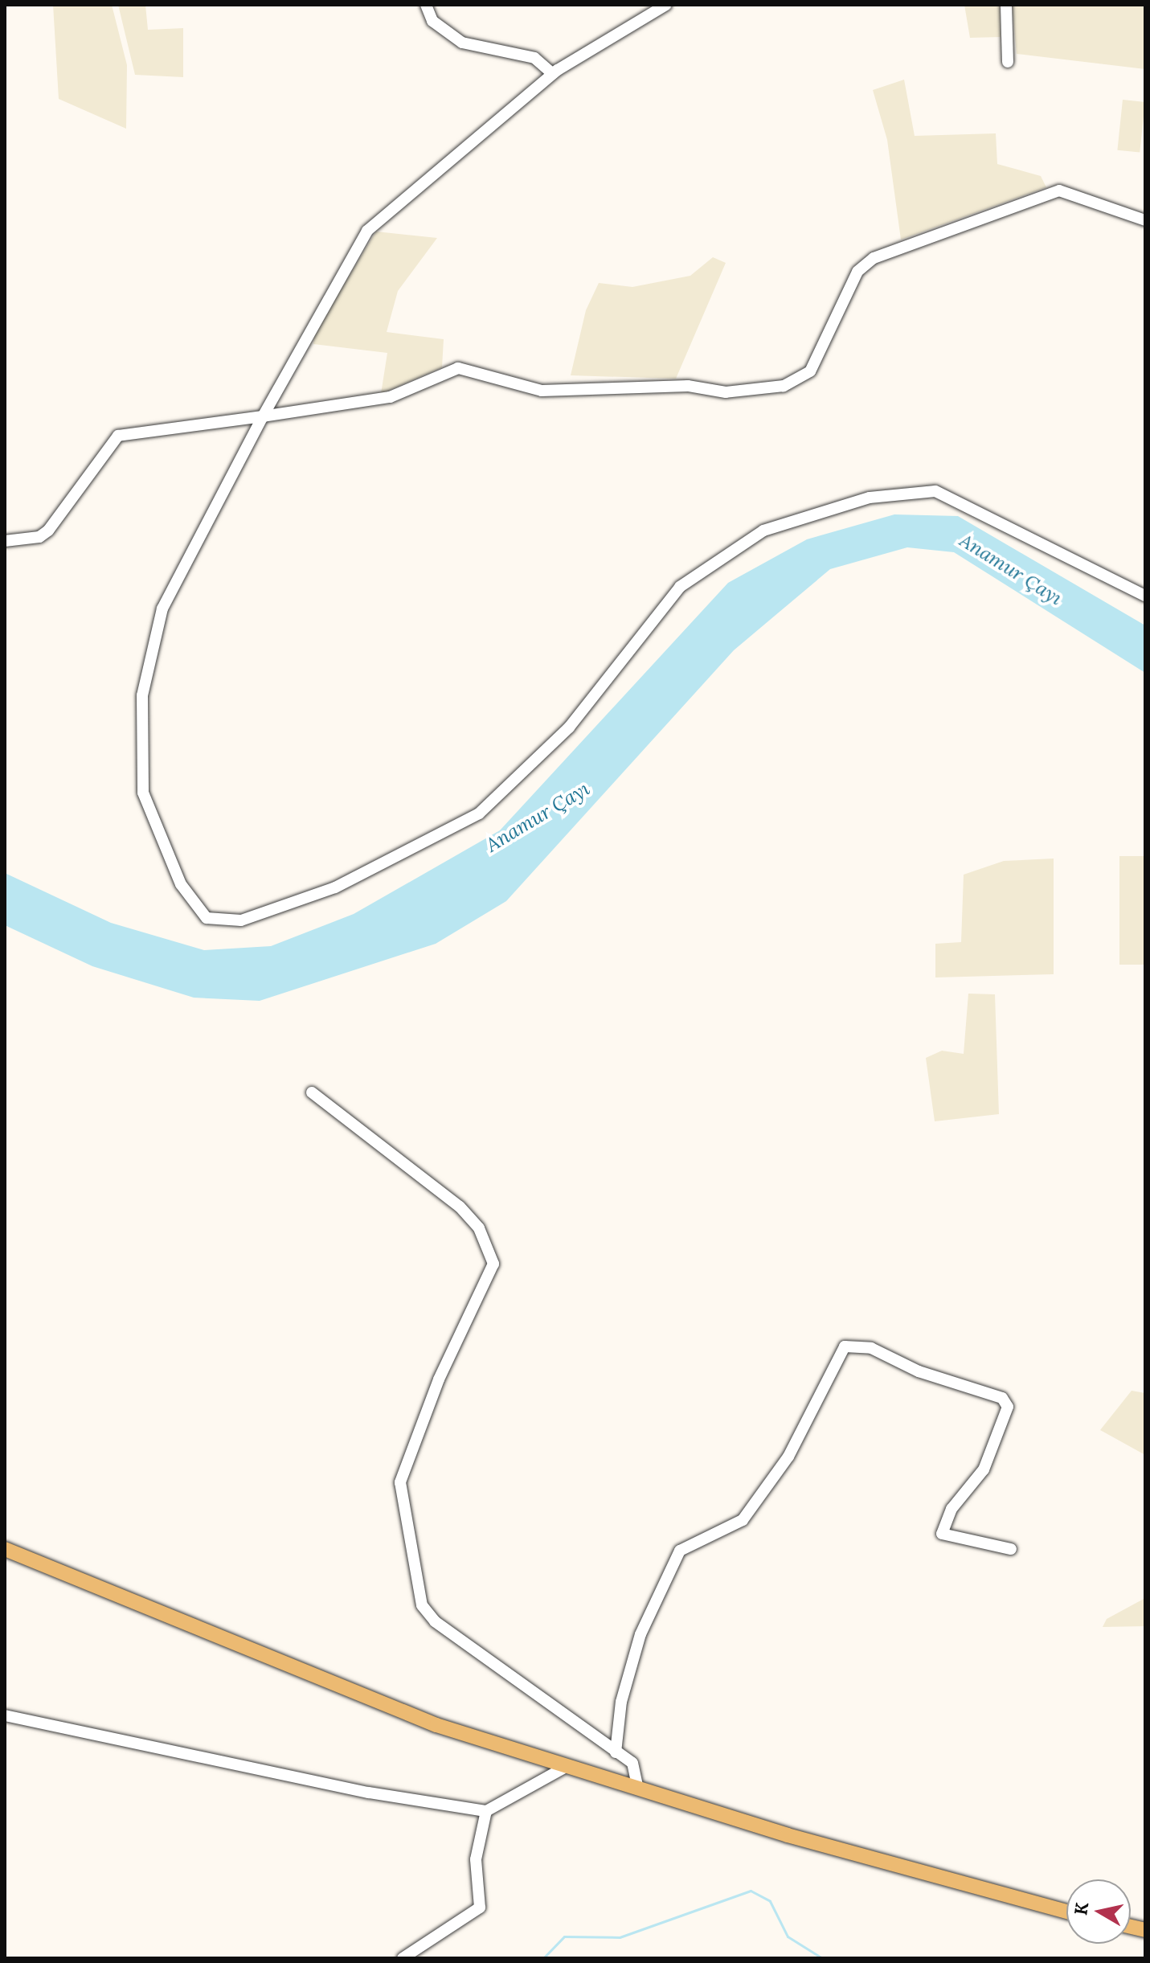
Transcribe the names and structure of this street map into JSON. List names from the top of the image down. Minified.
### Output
{"water":["Anamur Çayı"],"north":"left"}
